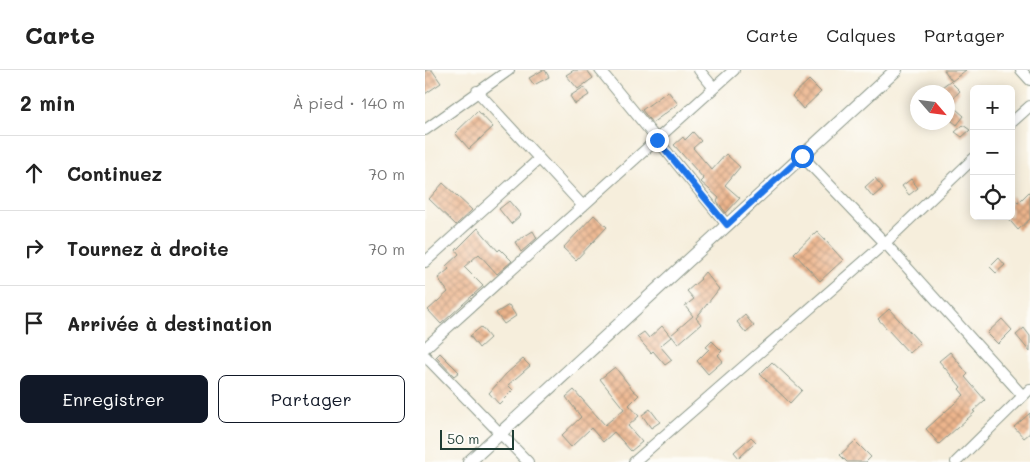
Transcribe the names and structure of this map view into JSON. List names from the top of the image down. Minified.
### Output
{"scale_bar":"50 m","north":"bottom right","page":{"header":"Carte","nav":["Carte","Calques","Partager"],"heading":["2 min","À pied · 140 m"],"map_buttons":["+","−"],"list":[["Continuez","70 m"],["Tournez à droite","70 m"],"Arrivée à destination"],"buttons":["Enregistrer","Partager"],"scale":"50 m"}}
